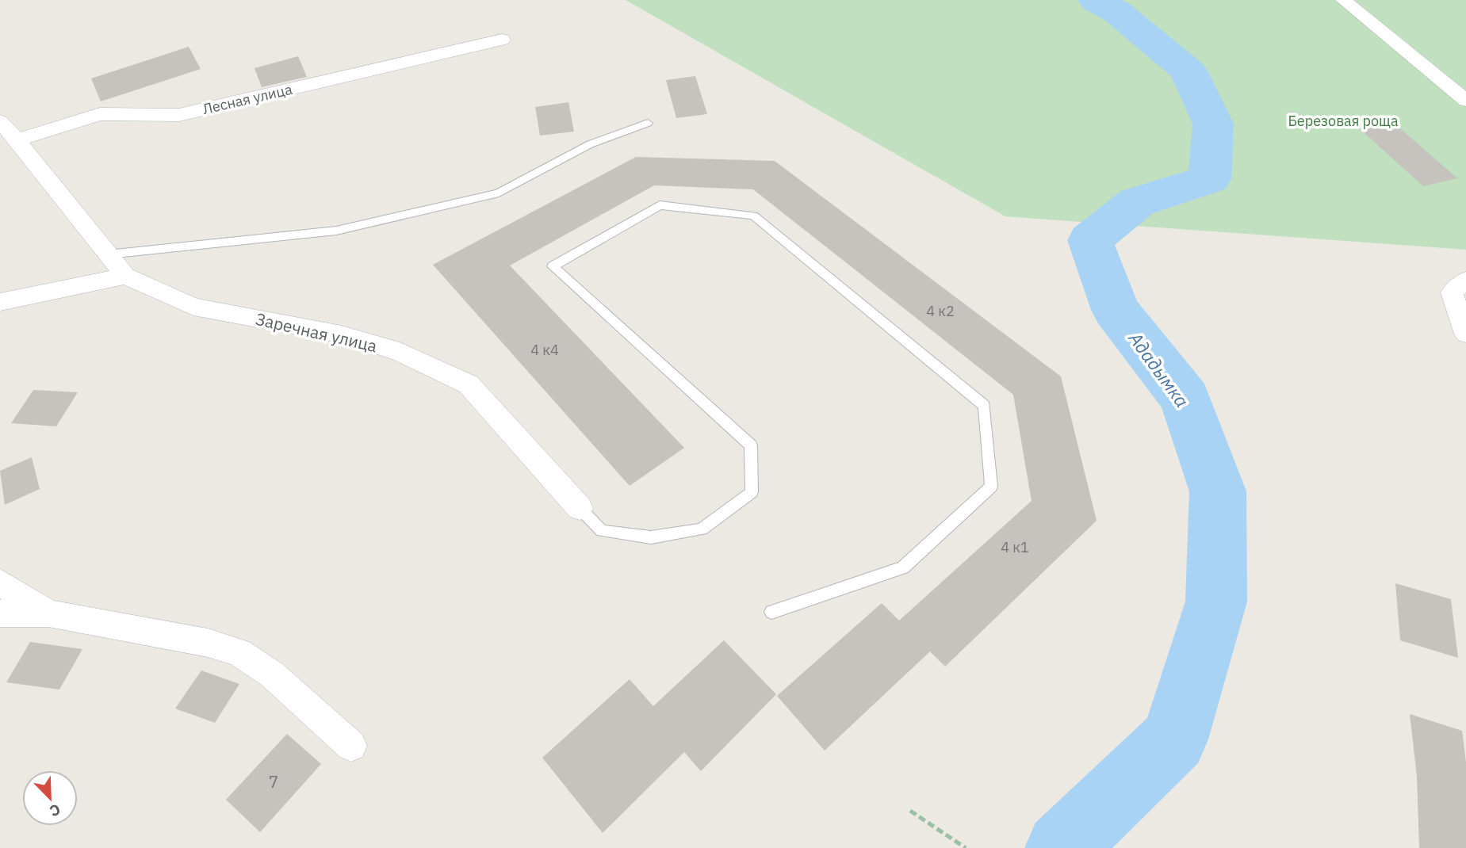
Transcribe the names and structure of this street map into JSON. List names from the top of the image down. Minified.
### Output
{"streets":{"street":["Лесная улица","Заречная улица"]},"water":["Ададымка"],"parks":["Березовая роща"],"house_numbers":["4 к2","4 к4","4 к1","7"],"north":"bottom right"}
